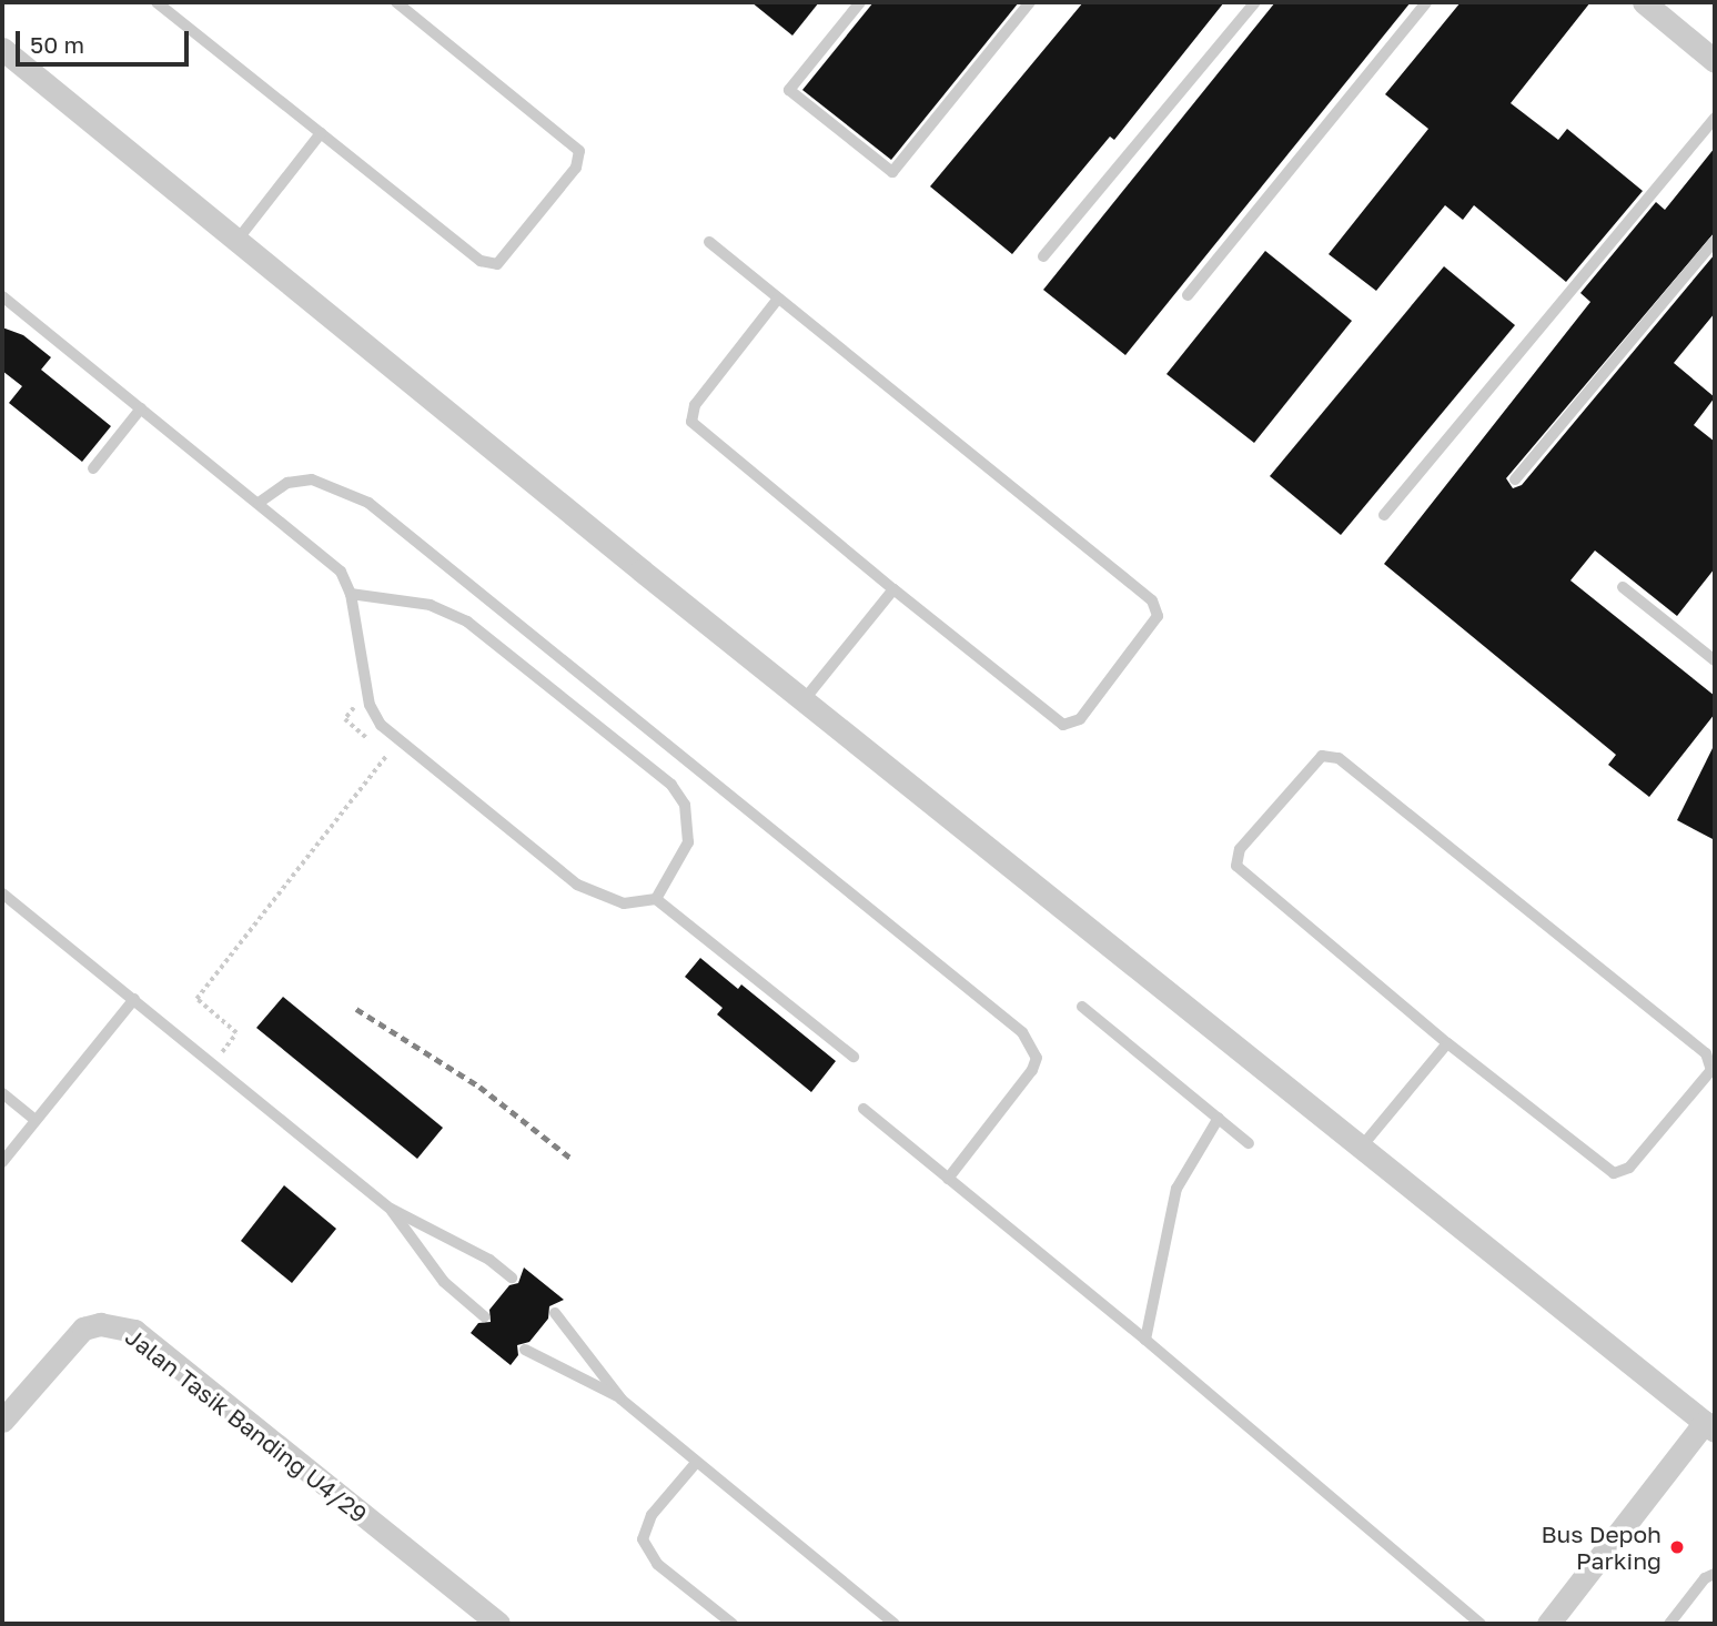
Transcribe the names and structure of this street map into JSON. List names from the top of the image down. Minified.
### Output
{"streets":{"street":["Jalan Tasik Banding U4/29"]},"places":["Bus Depoh Parking"],"scale_bar":"50 m"}
